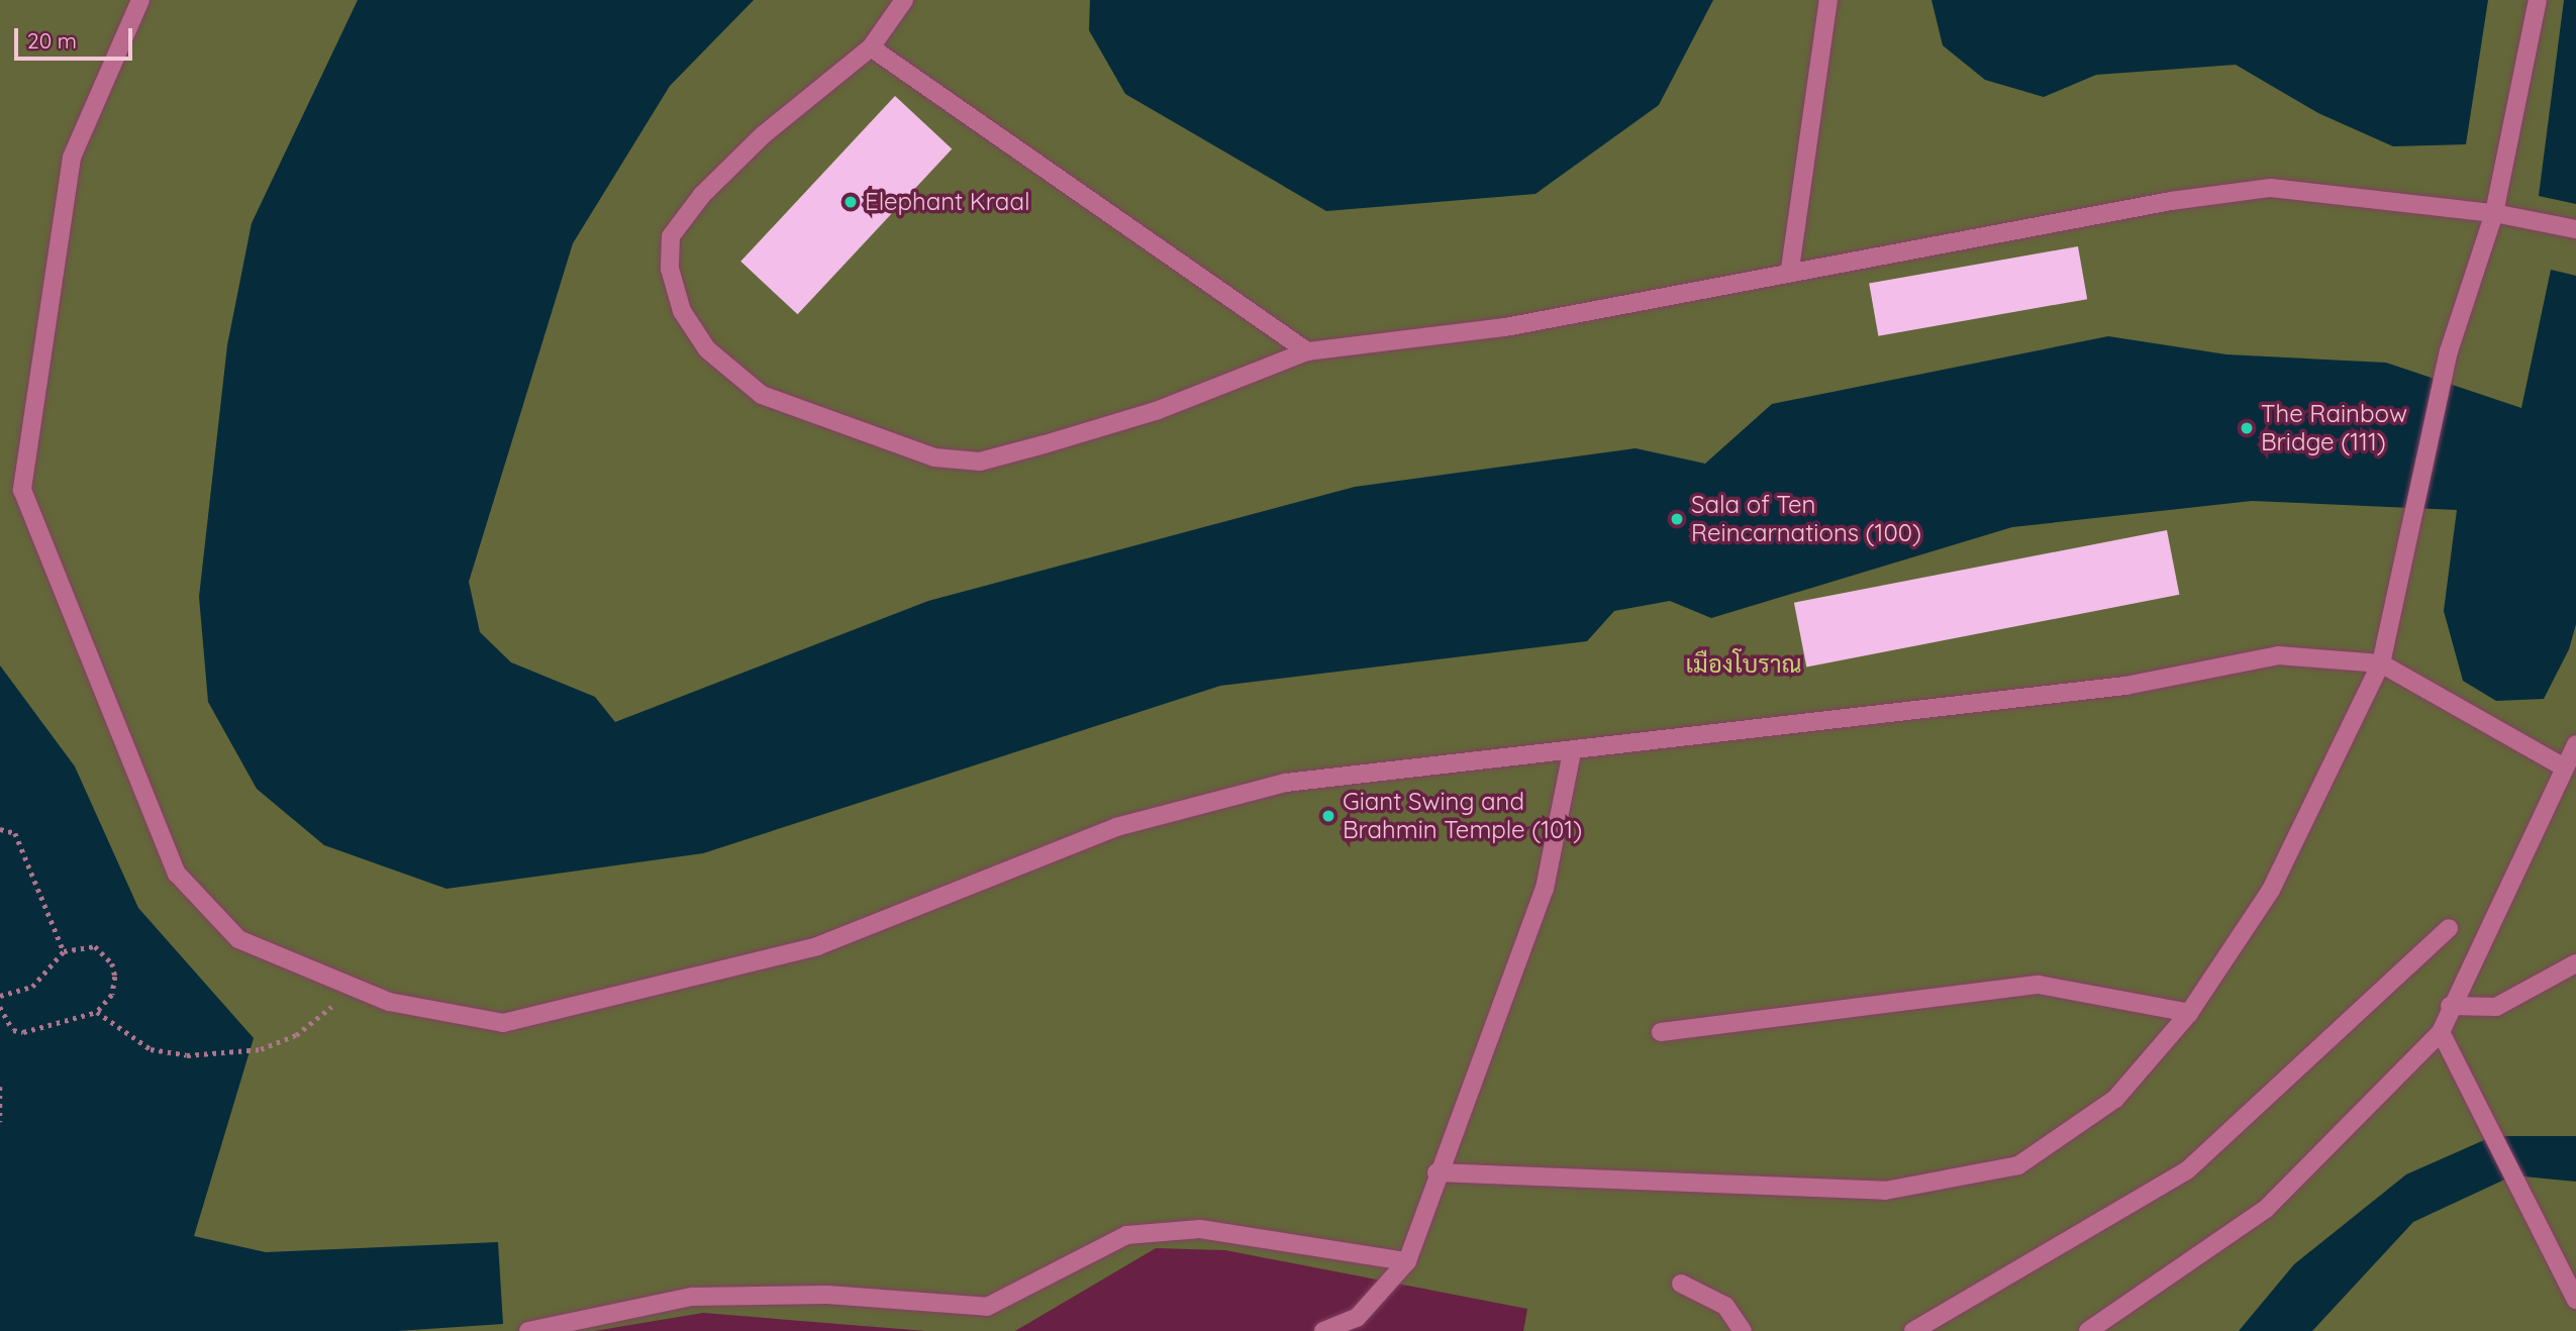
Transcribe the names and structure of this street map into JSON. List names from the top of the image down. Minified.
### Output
{"parks":["เมืองโบราณ"],"places":["Elephant Kraal","The Rainbow Bridge (111)","Sala of Ten Reincarnations (100)","Giant Swing and Brahmin Temple (101)"],"scale_bar":"20 m"}
